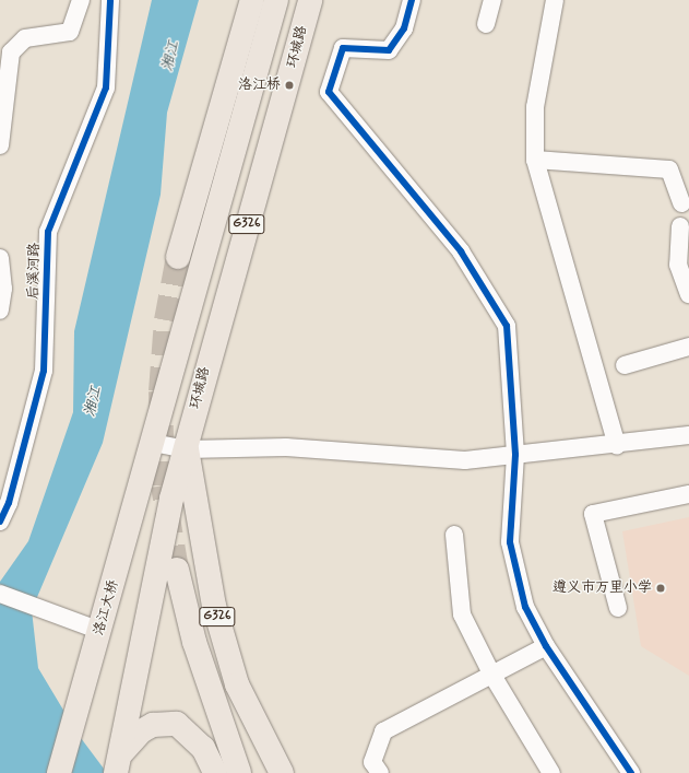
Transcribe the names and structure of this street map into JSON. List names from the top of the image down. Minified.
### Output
{"streets":{"main road":["环城路","G326","洛江大桥"],"street":["后溪河路"]},"crossings":[["G326","洛江大桥"]],"water":["湘江"],"places":["洛江桥","遵义市万里小学"]}
